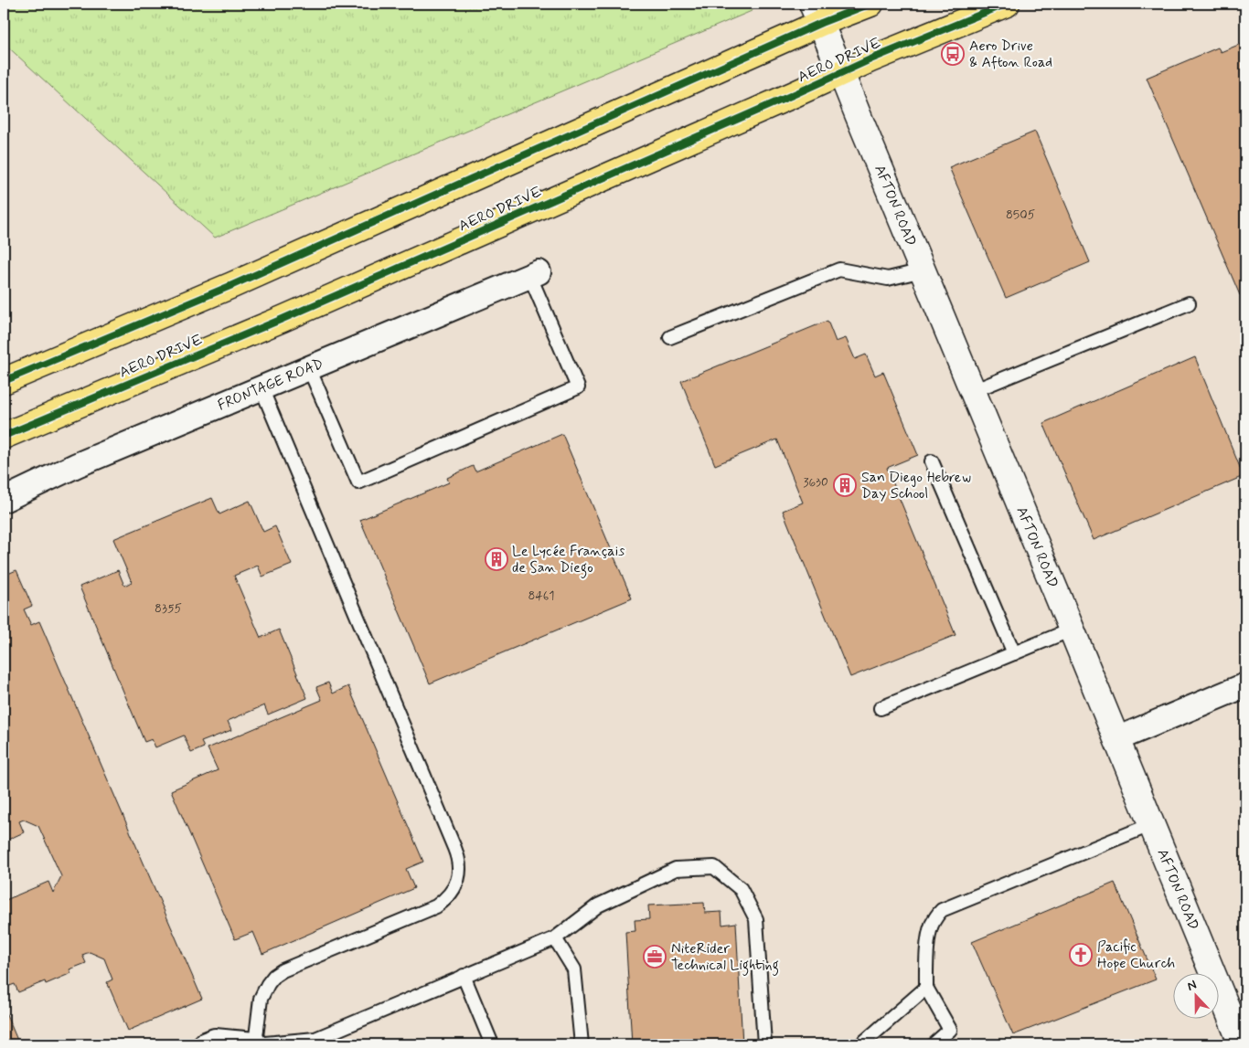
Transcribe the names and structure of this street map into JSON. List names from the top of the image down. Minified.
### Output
{"streets":{"main road":["AERO DRIVE"],"street":["AFTON ROAD","FRONTAGE ROAD"]},"crossings":[["AERO DRIVE","AFTON ROAD"]],"places":{"bus stop":["Aero Drive & Afton Road"],"building":["San Diego Hebrew Day School","Le Lycée Français de San Diego"],"church":["Pacific Hope Church"],"office":["NiteRider Technical Lighting"]},"house_numbers":["8505","3630","8461","8355"],"north":"top"}
